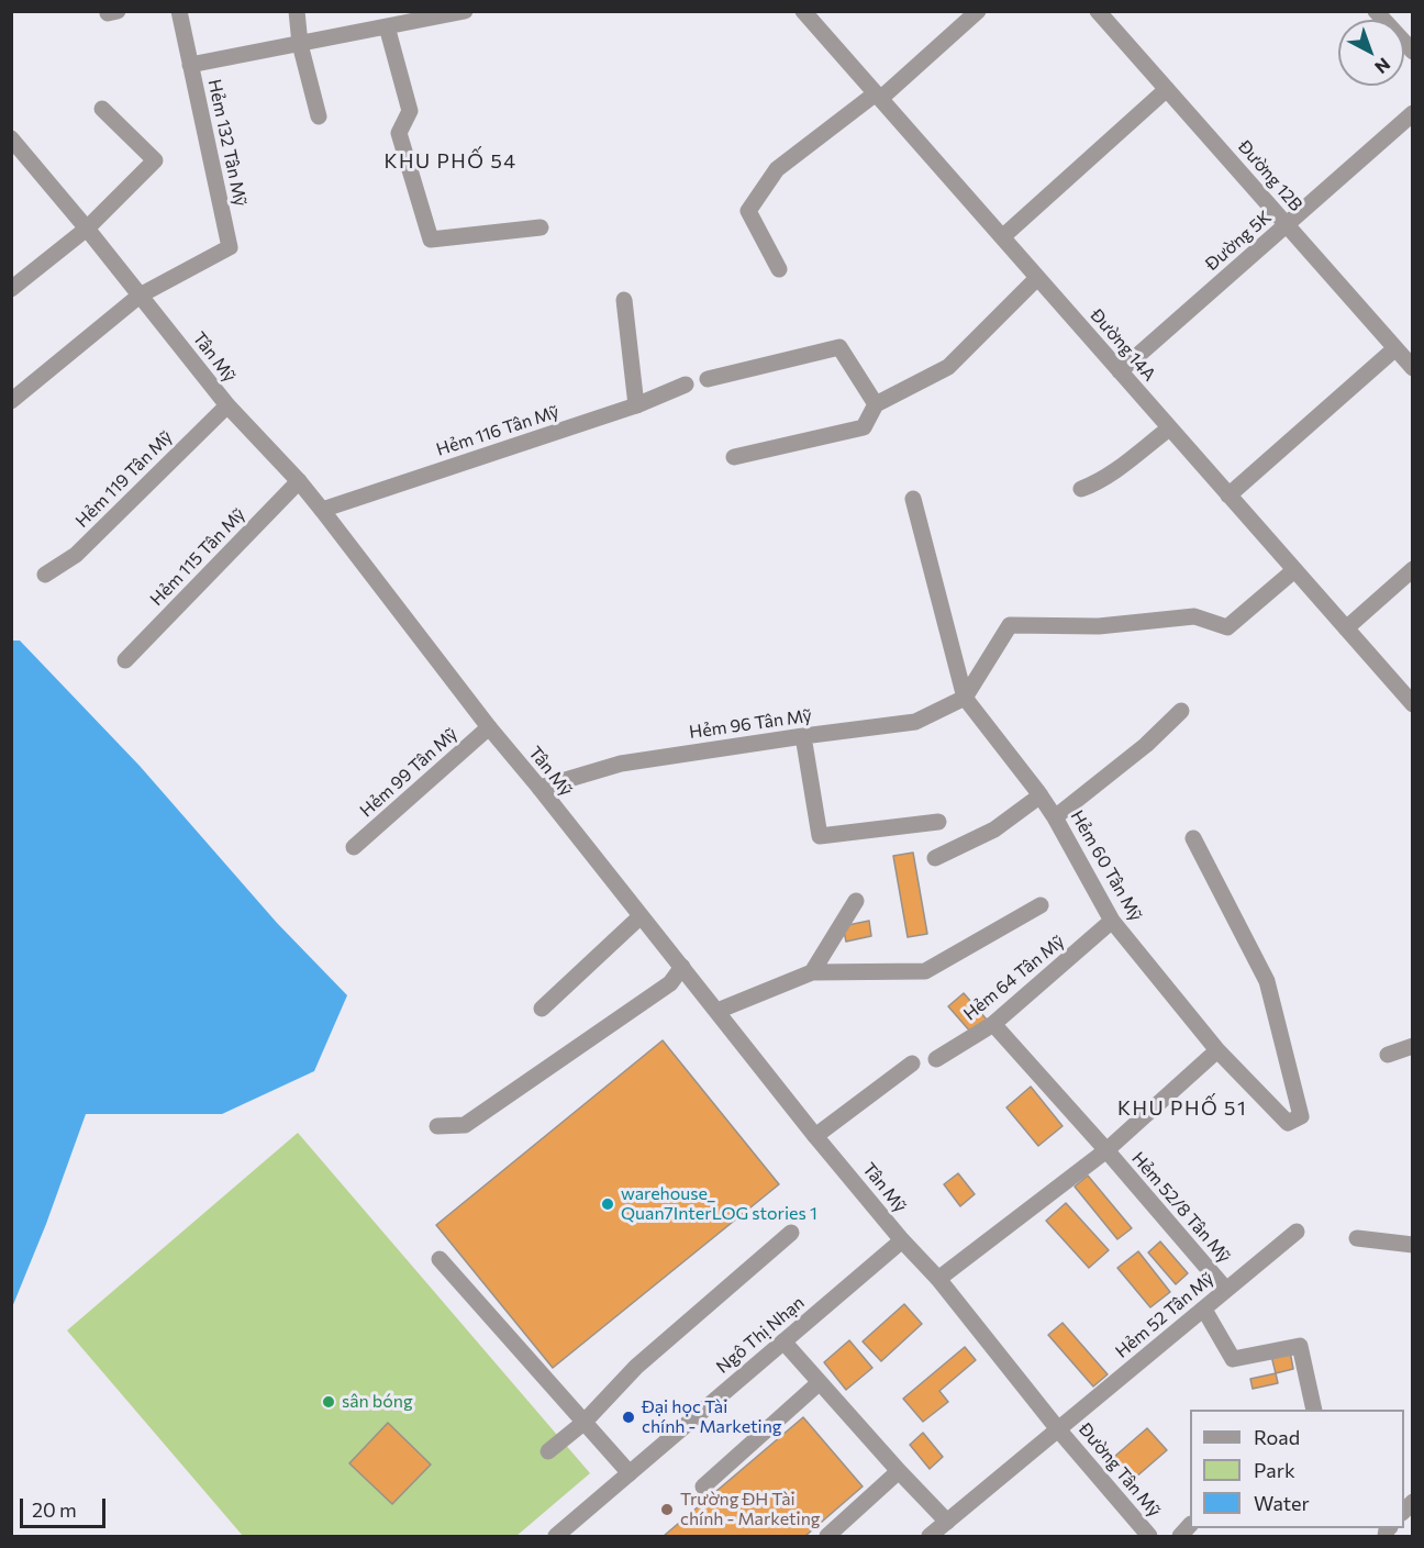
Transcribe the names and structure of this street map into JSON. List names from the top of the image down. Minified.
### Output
{"streets":{"street":["Hẻm 132 Tân Mỹ","Đường 12B","Đường 5K","Đường 14A","Tân Mỹ","Hẻm 116 Tân Mỹ","Hẻm 119 Tân Mỹ","Hẻm 115 Tân Mỹ","Hẻm 96 Tân Mỹ","Hẻm 99 Tân Mỹ","Hẻm 60 Tân Mỹ","Hẻm 64 Tân Mỹ","Hẻm 52/8 Tân Mỹ","Hẻm 52 Tân Mỹ","Ngô Thị Nhạn","Đường Tân Mỹ"]},"crossings":[["Hẻm 132 Tân Mỹ","Tân Mỹ"],["Đường 12B","Đường 5K"],["Đường 5K","Đường 14A"],["Tân Mỹ","Hẻm 116 Tân Mỹ"],["Tân Mỹ","Hẻm 119 Tân Mỹ"],["Tân Mỹ","Hẻm 115 Tân Mỹ"],["Tân Mỹ","Hẻm 96 Tân Mỹ"],["Tân Mỹ","Hẻm 99 Tân Mỹ"],["Tân Mỹ","Hẻm 52 Tân Mỹ"],["Tân Mỹ","Ngô Thị Nhạn"],["Tân Mỹ","Đường Tân Mỹ"],["Hẻm 96 Tân Mỹ","Hẻm 60 Tân Mỹ"],["Hẻm 60 Tân Mỹ","Hẻm 64 Tân Mỹ"],["Hẻm 64 Tân Mỹ","Hẻm 52/8 Tân Mỹ"],["Hẻm 52/8 Tân Mỹ","Hẻm 52 Tân Mỹ"],["Hẻm 52 Tân Mỹ","Đường Tân Mỹ"]],"districts":["KHU PHỐ 54","KHU PHỐ 51"],"places":["warehouse_ Quan7InterLOG stories 1","sân bóng","Đại học Tài chính - Marketing","Trường ĐH Tài chính - Marketing"],"legend":["Road","Park","Water"],"scale_bar":"20 m","north":"bottom right"}
